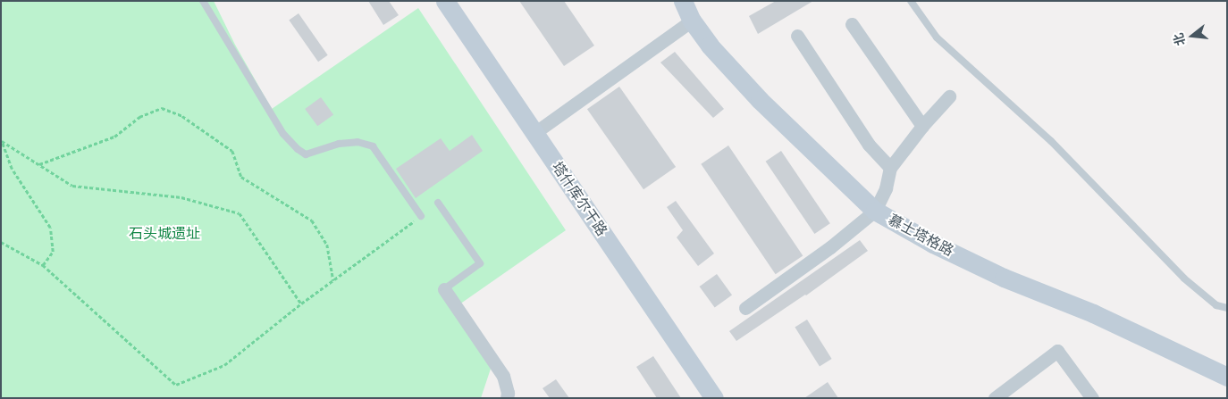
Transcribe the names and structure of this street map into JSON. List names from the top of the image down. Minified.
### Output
{"streets":{"street":["塔什库尔干路","慕士塔格路"]},"parks":["石头城遗址"],"north":"left"}
